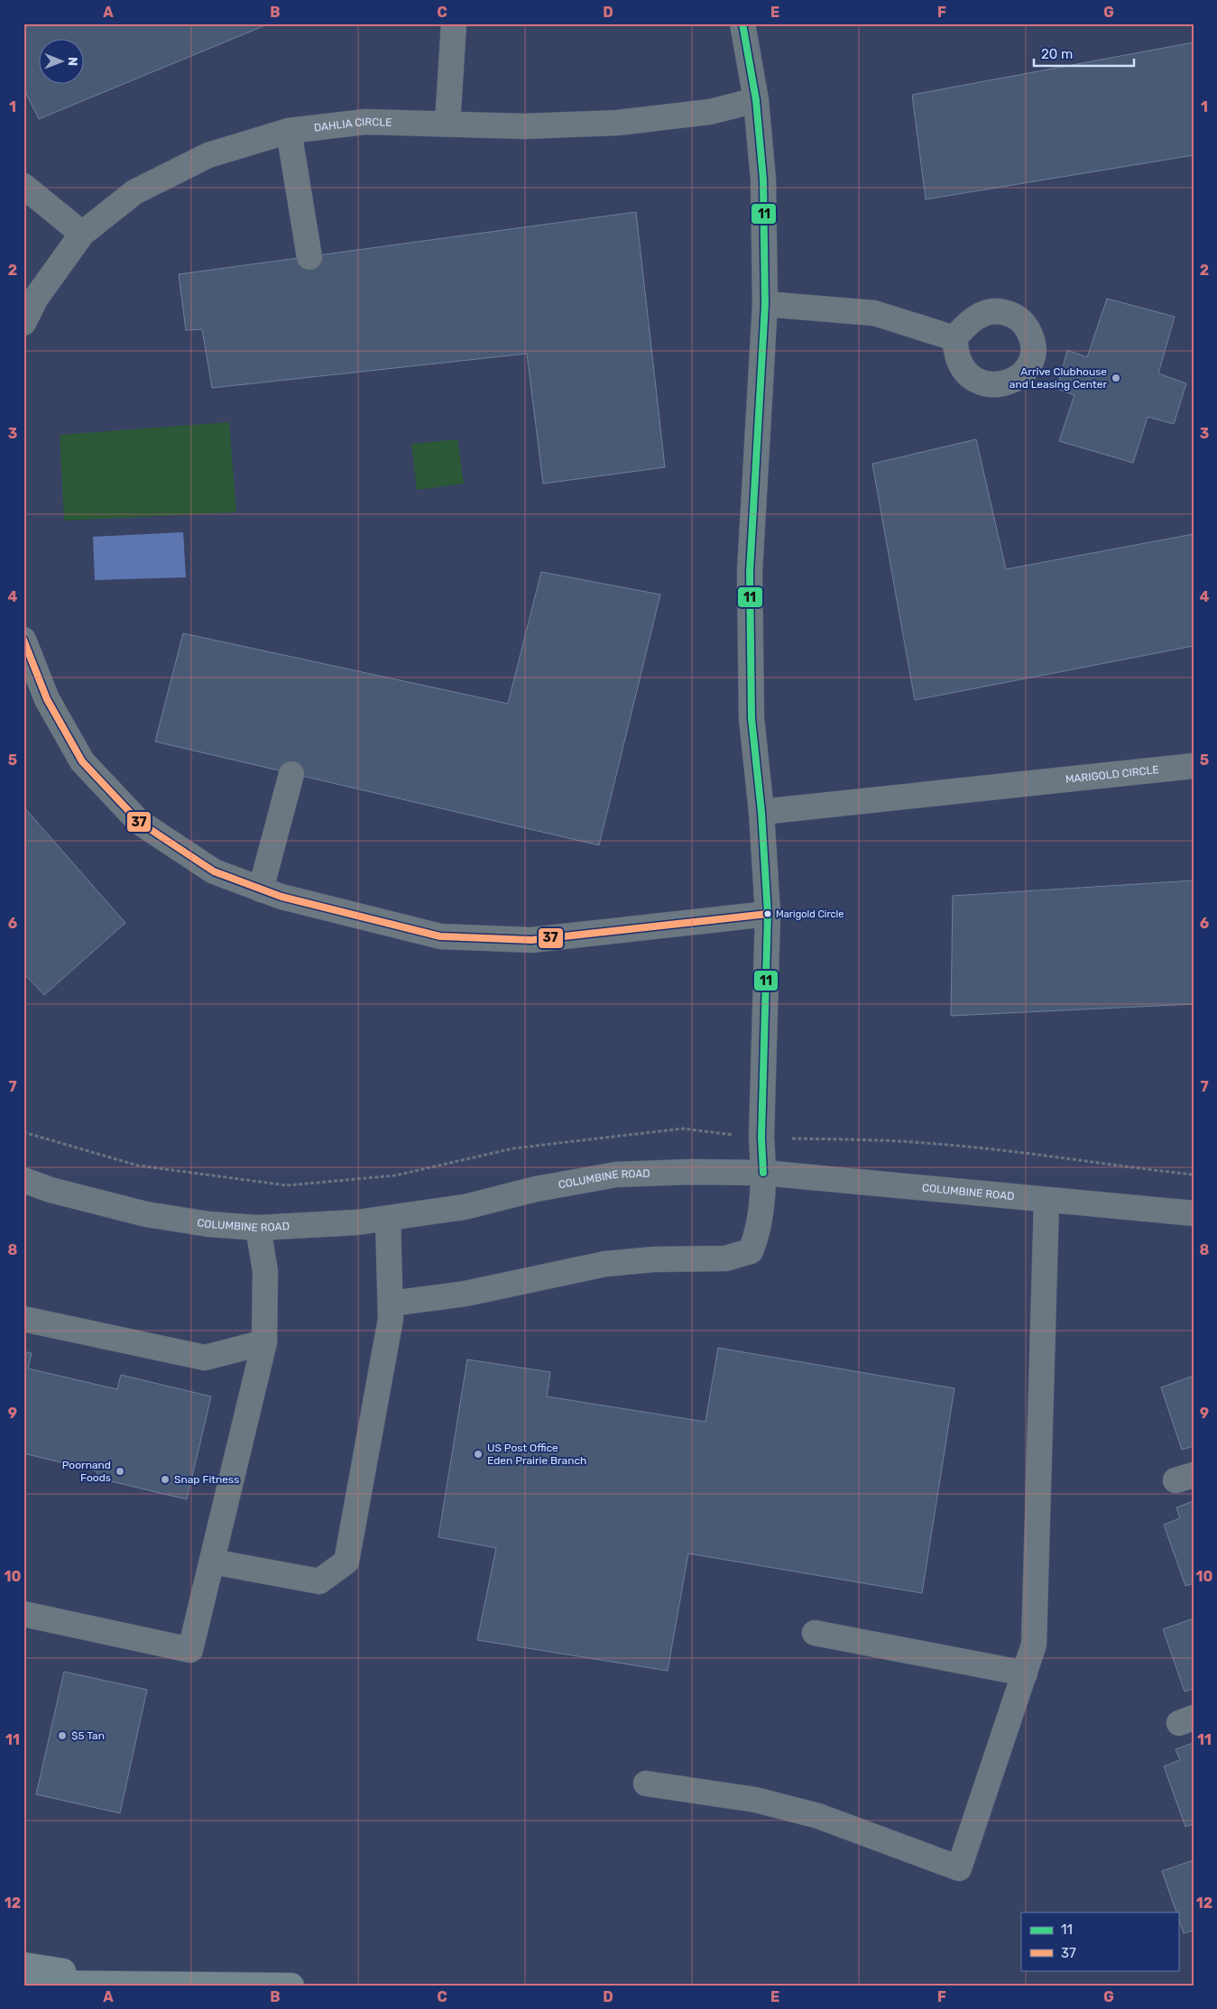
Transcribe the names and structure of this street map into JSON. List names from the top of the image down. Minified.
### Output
{"streets":{"street":["DAHLIA CIRCLE","MARIGOLD CIRCLE","COLUMBINE ROAD"]},"places":["Arrive Clubhouse and Leasing Center","Marigold Circle","US Post Office Eden Prairie Branch","Poornand Foods","Snap Fitness","$5 Tan"],"lines":["transit line 11","transit line 37"],"legend":["11","37"],"scale_bar":"20 m","north":"right","grid":{"columns":["A","B","C","D","E","F","G"],"rows":["1","2","3","4","5","6","7","8","9","10","11","12"]}}
